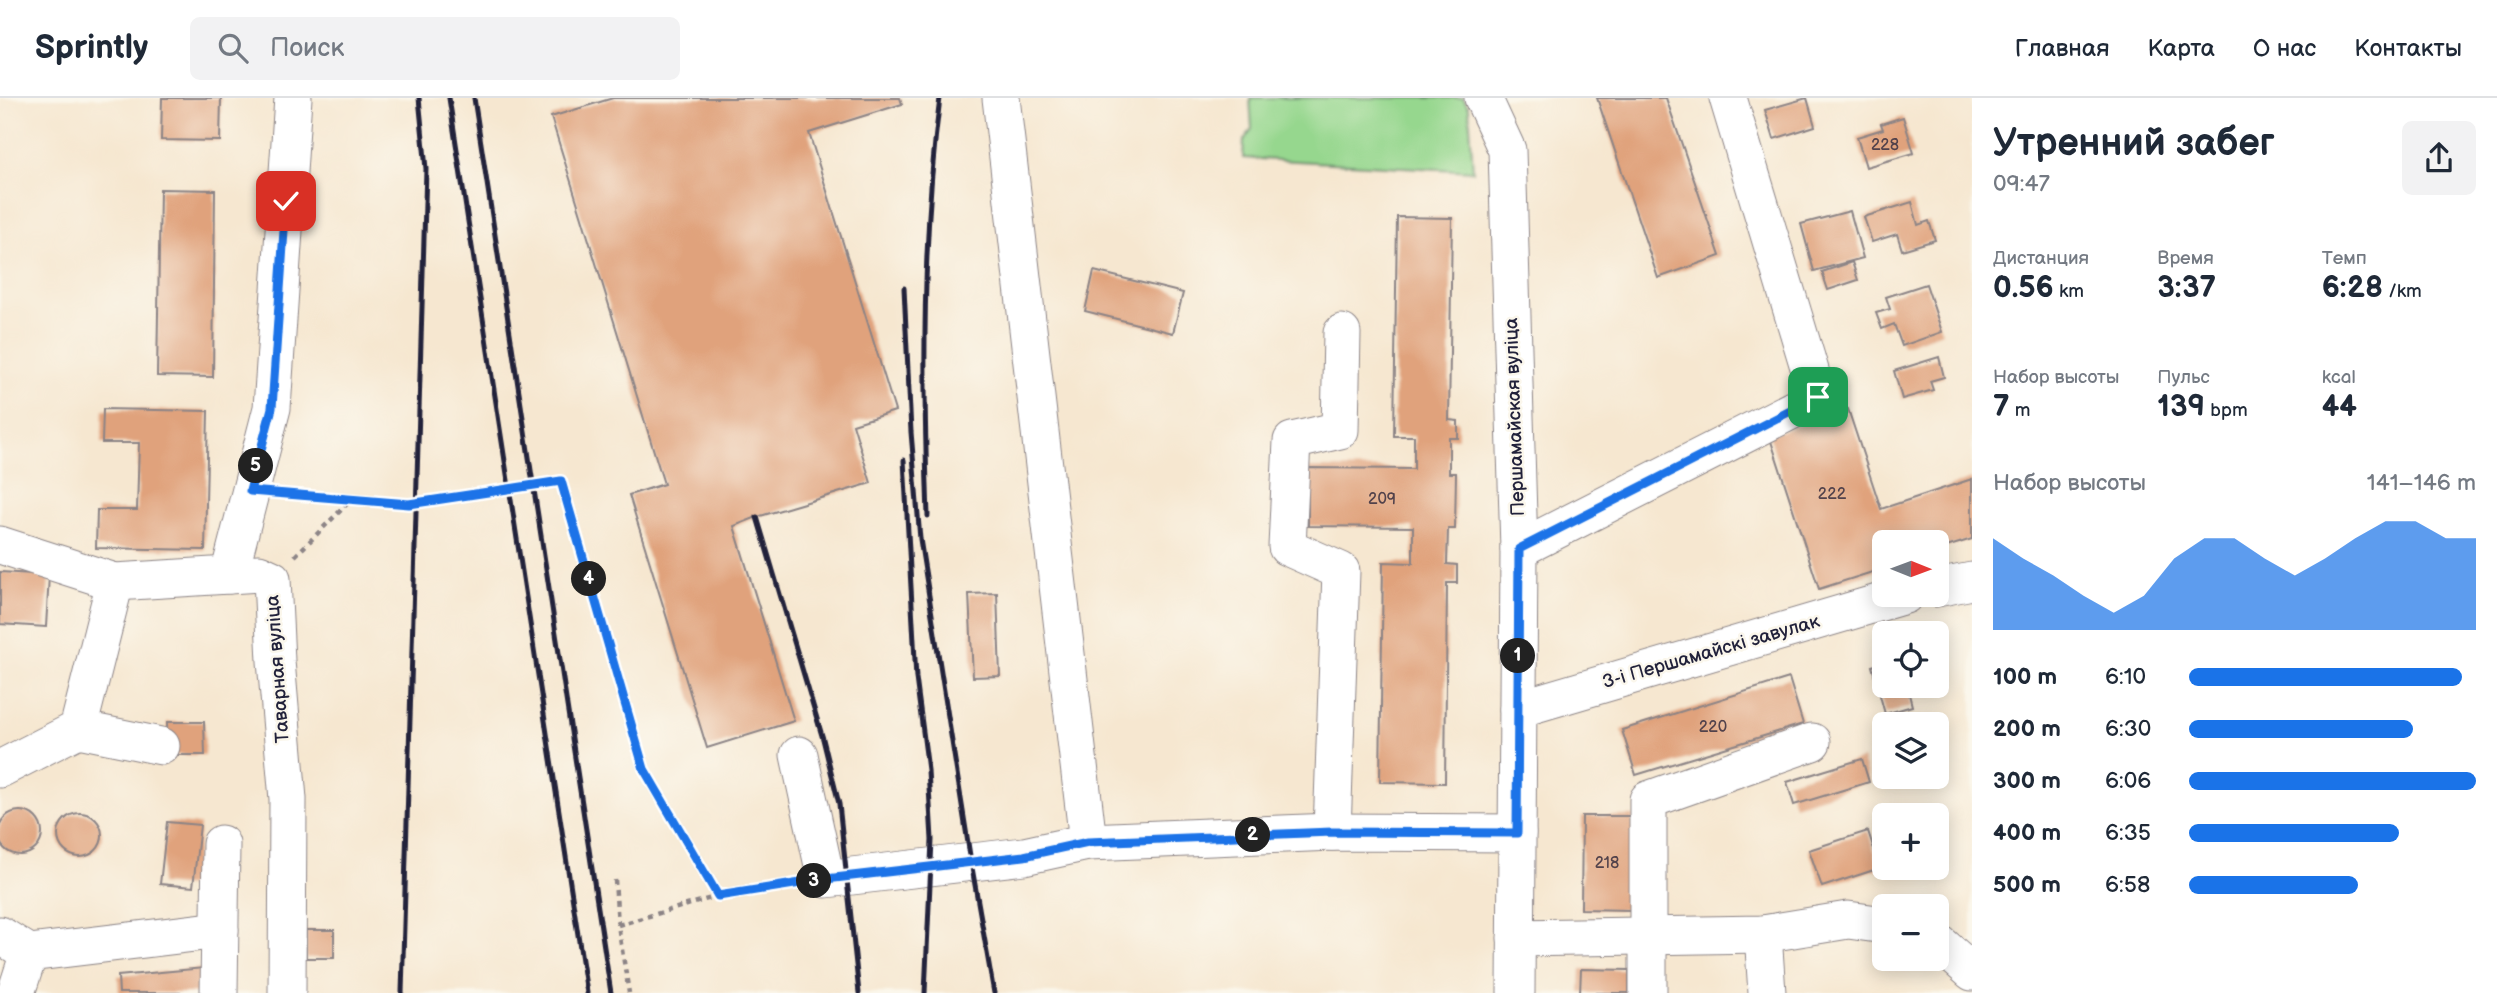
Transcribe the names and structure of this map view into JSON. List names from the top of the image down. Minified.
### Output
{"streets":{"street":["Першамайская вуліца","3-і Першамайскі завулак","Таварная вуліца"]},"crossings":[["Першамайская вуліца","3-і Першамайскі завулак"]],"house_numbers":["228","222","209","220","218"],"north":"right","page":{"header":"Sprintly","search":"Поиск","nav":["Главная","Карта","О нас","Контакты"],"heading":["Утренний забег","09:47"],"stats":[["Дистанция","0.56 km"],["Время","3:37"],["Темп","6:28 /km"],["Набор высоты","7 m"],["Пульс","139 bpm"],["kcal","44"]],"pins":["5","4","1","2","3"],"chart":["Набор высоты","141–146 m"],"map_buttons":["+","−"],"list":[{"name":"100 m","note":"6:10"},{"name":"200 m","note":"6:30"},{"name":"300 m","note":"6:06"},{"name":"400 m","note":"6:35"},{"name":"500 m","note":"6:58"}]}}
